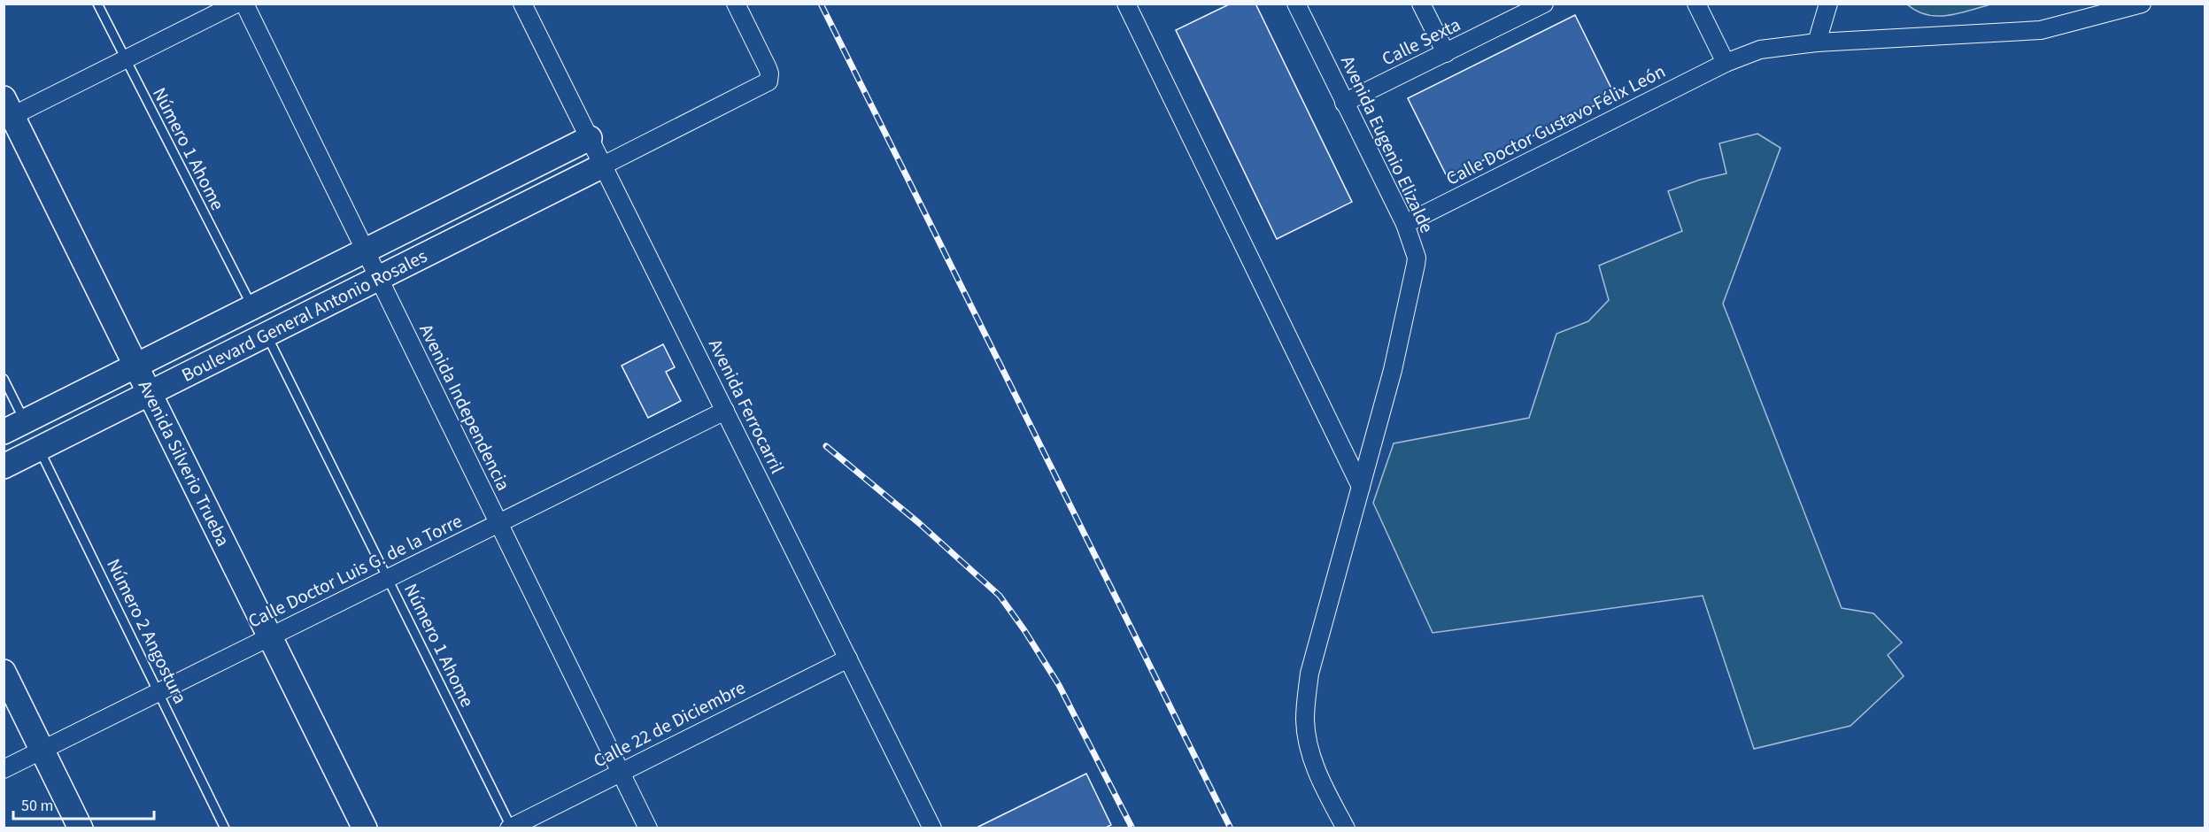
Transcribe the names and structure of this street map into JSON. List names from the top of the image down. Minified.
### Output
{"streets":{"street":["Calle Sexta","Calle Doctor Gustavo Félix León","Avenida Eugenio Elizalde","Boulevard General Antonio Rosales","Avenida Ferrocarril","Avenida Independencia","Avenida Silverio Trueba","Calle Doctor Luis G. de la Torre","Calle 22 de Diciembre"],"lane":["Número 1 Ahome","Número 2 Angostura"]},"crossings":[["Calle Sexta","Avenida Eugenio Elizalde"],["Calle Doctor Gustavo Félix León","Avenida Eugenio Elizalde"],["Número 1 Ahome","Boulevard General Antonio Rosales"],["Número 1 Ahome","Calle Doctor Luis G. de la Torre"],["Número 1 Ahome","Calle 22 de Diciembre"],["Boulevard General Antonio Rosales","Avenida Ferrocarril"],["Boulevard General Antonio Rosales","Avenida Independencia"],["Boulevard General Antonio Rosales","Avenida Silverio Trueba"],["Boulevard General Antonio Rosales","Número 2 Angostura"],["Avenida Ferrocarril","Calle Doctor Luis G. de la Torre"],["Avenida Ferrocarril","Calle 22 de Diciembre"],["Avenida Independencia","Calle Doctor Luis G. de la Torre"],["Avenida Independencia","Calle 22 de Diciembre"],["Avenida Silverio Trueba","Calle Doctor Luis G. de la Torre"],["Calle Doctor Luis G. de la Torre","Número 2 Angostura"]],"scale_bar":"50 m"}
